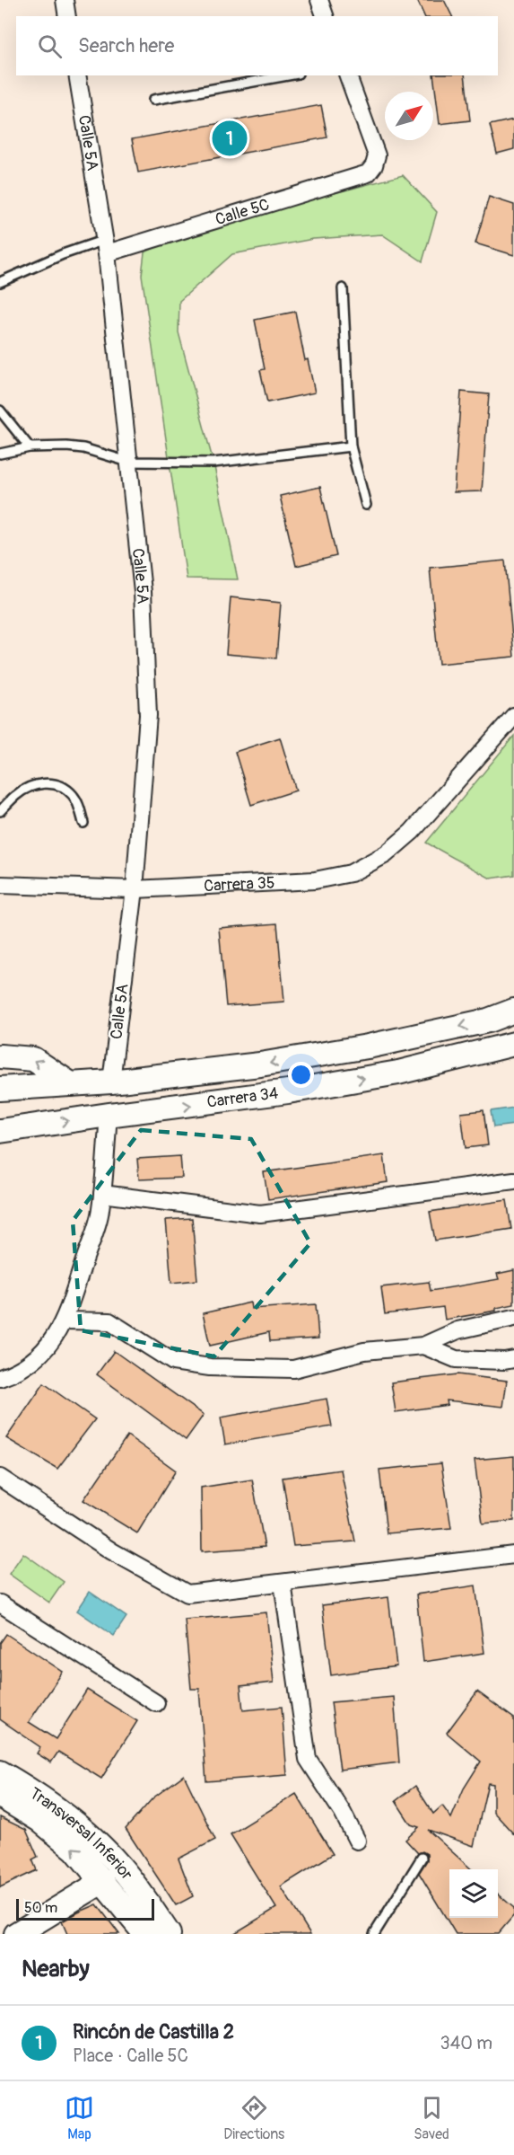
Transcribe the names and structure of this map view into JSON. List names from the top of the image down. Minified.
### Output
{"streets":{"street":["Calle 5A","Calle 5C","Carrera 35","Carrera 34","Transversal Inferior"]},"crossings":[["Calle 5A","Calle 5C"],["Calle 5A","Carrera 35"],["Calle 5A","Carrera 34"]],"scale_bar":"50 m","north":"top right","page":{"search":"Search here","pins":"1","scale":"50 m","heading":"Nearby","list":[{"mark":"1","name":"Rincón de Castilla 2","note":"Place · Calle 5C","value":"340 m"}],"nav":["Map","Directions","Saved"]}}
